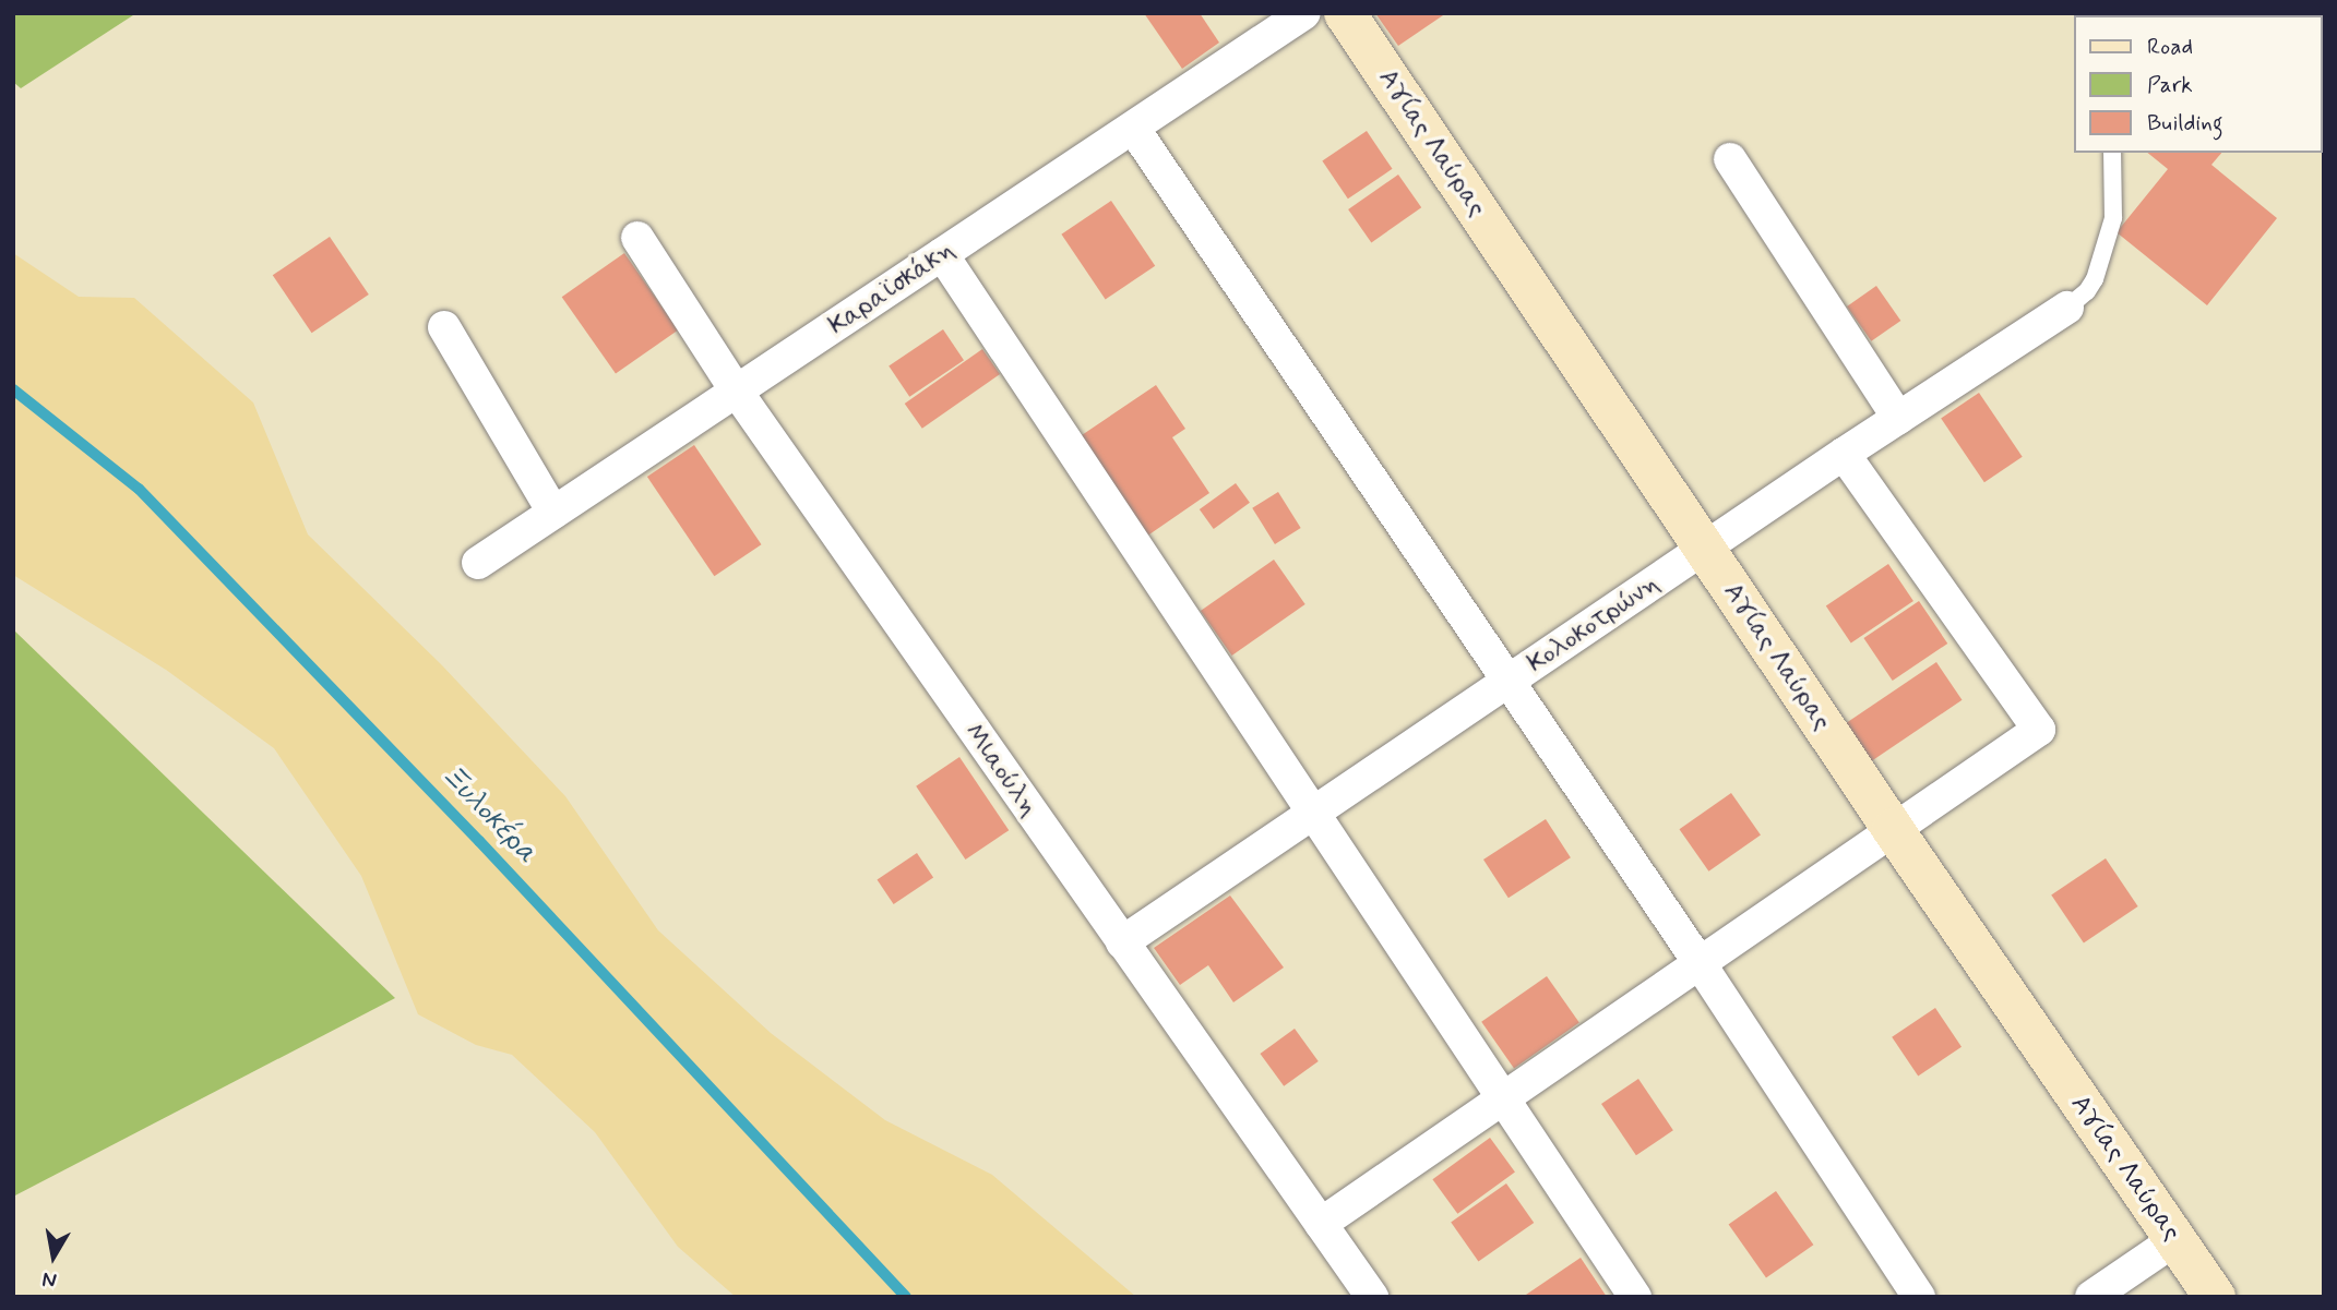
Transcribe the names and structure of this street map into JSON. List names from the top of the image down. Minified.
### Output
{"streets":{"street":["Αγίας Λαύρας","Καραϊσκάκη","Κολοκοτρώνη","Μιαούλη"]},"crossings":[["Αγίας Λαύρας","Κολοκοτρώνη"],["Καραϊσκάκη","Μιαούλη"],["Κολοκοτρώνη","Μιαούλη"]],"water":["Ξυλοκέρα"],"legend":["Road","Park","Building"],"north":"bottom"}
